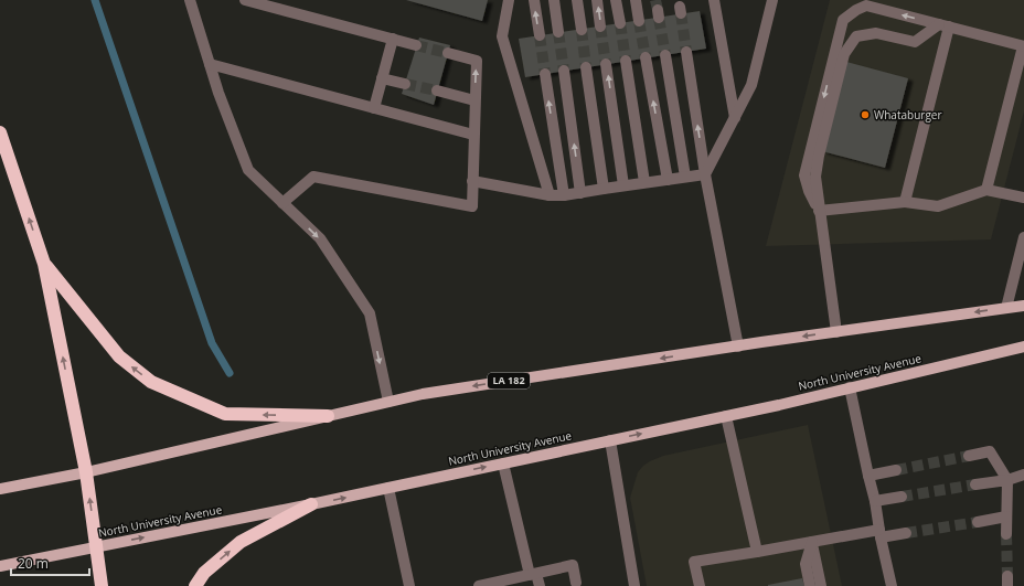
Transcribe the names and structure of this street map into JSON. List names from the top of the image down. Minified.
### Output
{"streets":{"main road":["North University Avenue","LA 182"]},"places":["Whataburger"],"scale_bar":"20 m"}
